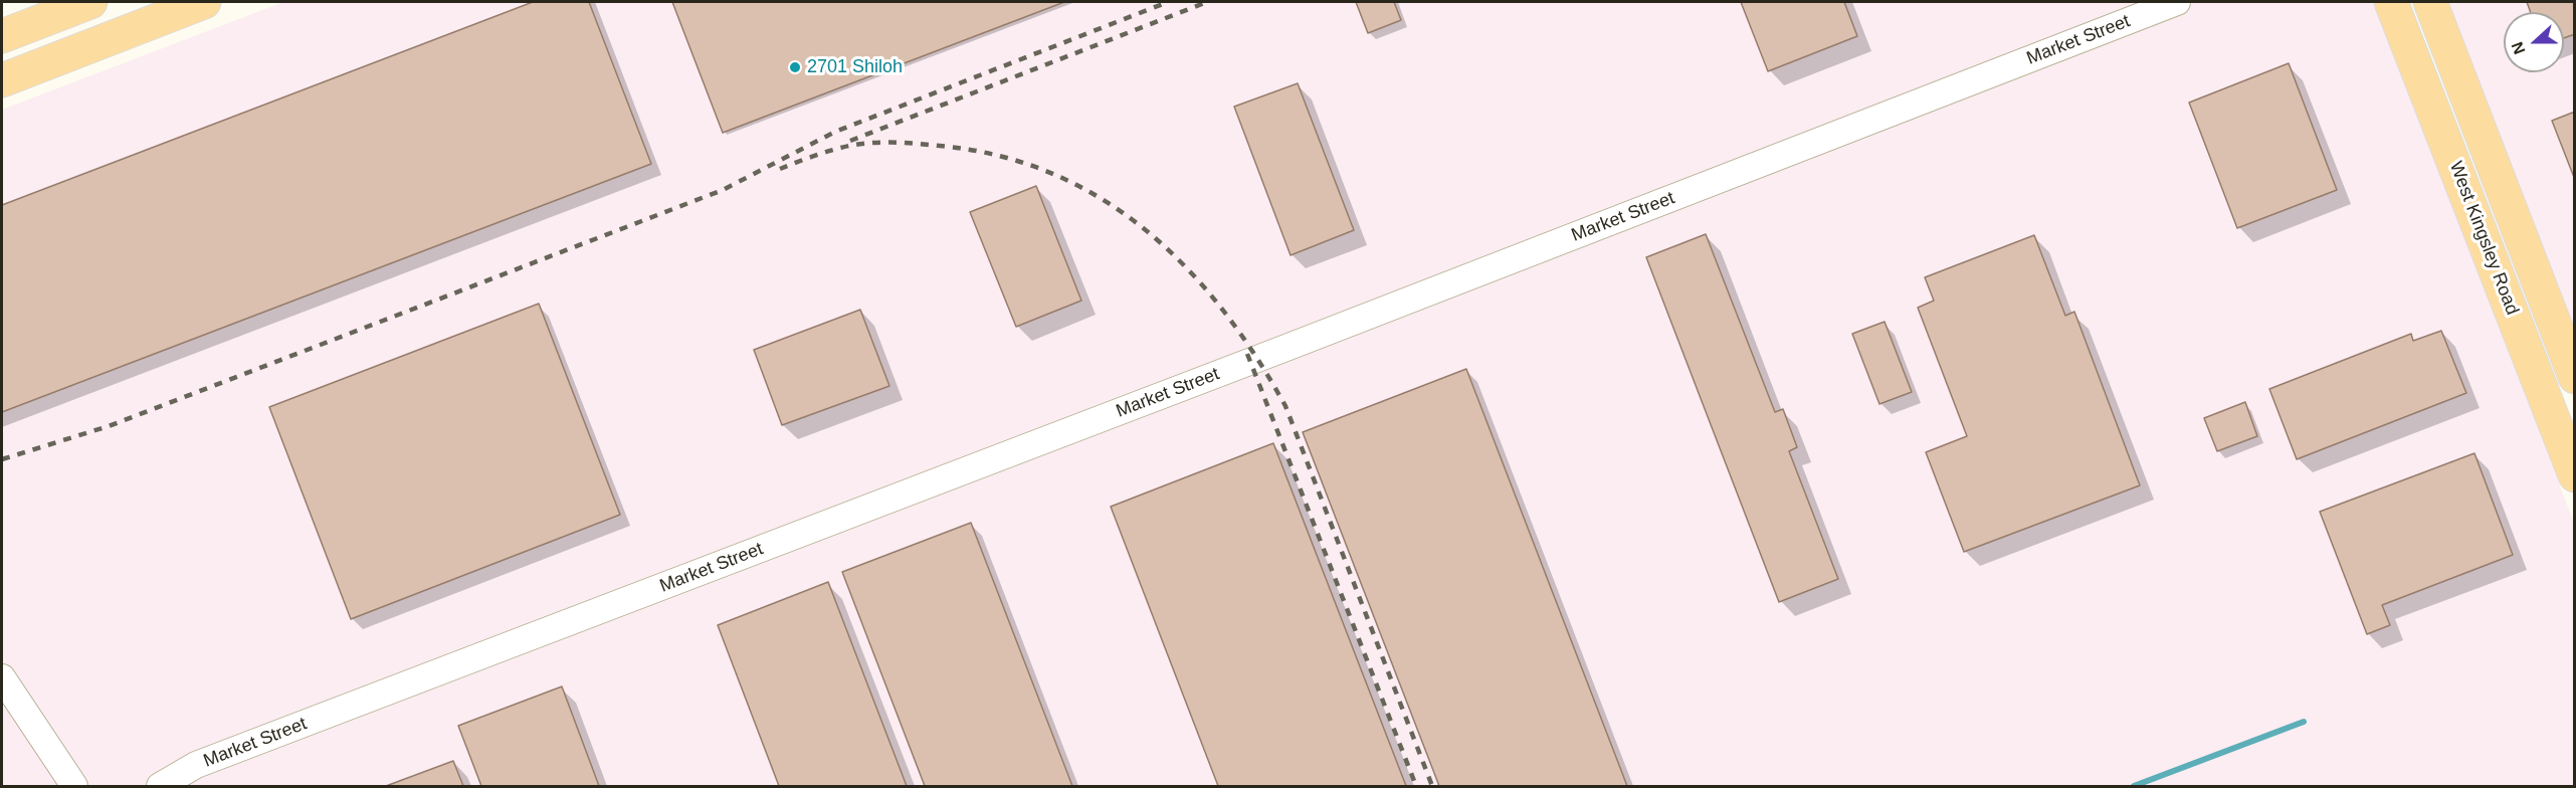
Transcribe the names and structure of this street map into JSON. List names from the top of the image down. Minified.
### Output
{"streets":{"main road":["West Kingsley Road"],"street":["Market Street"]},"places":["2701 Shiloh"],"north":"left"}
